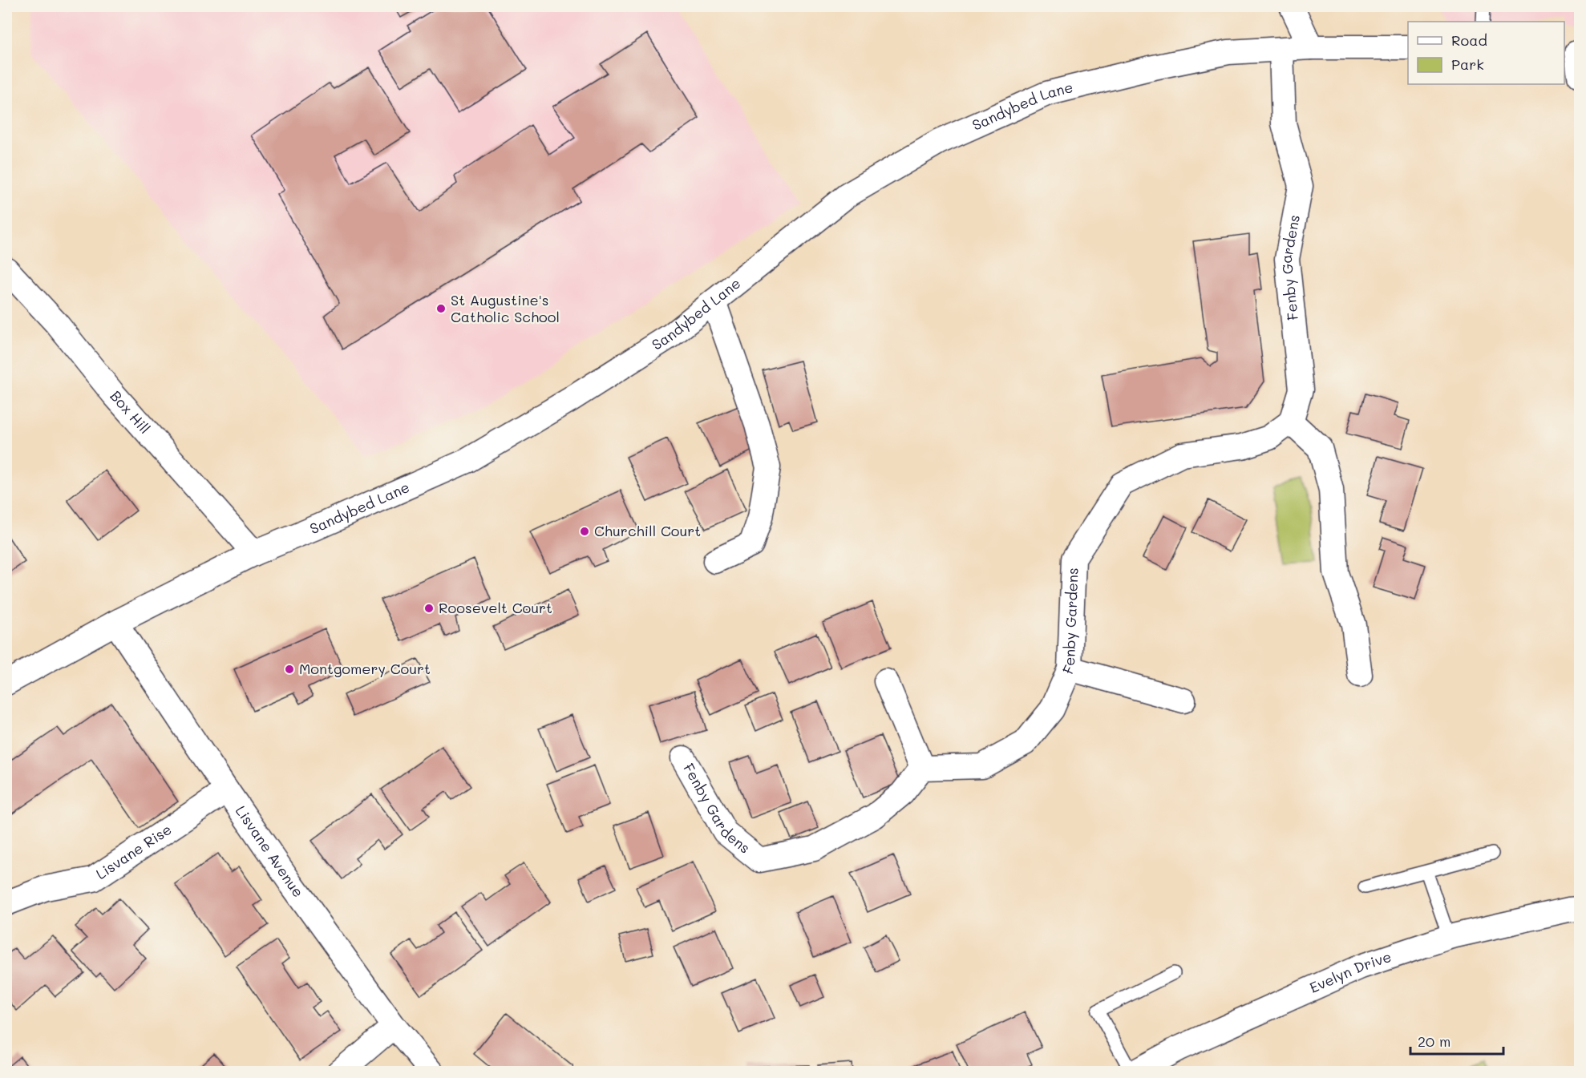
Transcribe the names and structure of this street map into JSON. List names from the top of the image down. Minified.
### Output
{"streets":{"street":["Sandybed Lane","Fenby Gardens","Box Hill","Lisvane Rise","Lisvane Avenue","Evelyn Drive"]},"crossings":[["Sandybed Lane","Fenby Gardens"],["Sandybed Lane","Box Hill"],["Sandybed Lane","Lisvane Avenue"],["Lisvane Rise","Lisvane Avenue"]],"places":["St Augustine's Catholic School","Churchill Court","Roosevelt Court","Montgomery Court"],"legend":["Road","Park"],"scale_bar":"20 m"}
